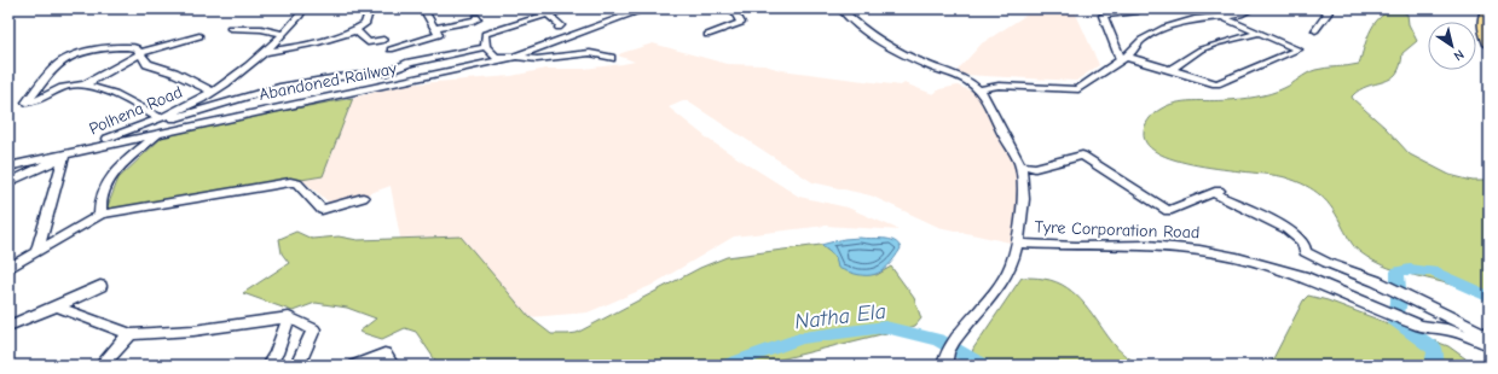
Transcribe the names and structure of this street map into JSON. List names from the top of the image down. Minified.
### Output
{"streets":{"street":["Abandoned Railway","Polhena Road","Tyre Corporation Road"]},"crossings":[["Abandoned Railway","Polhena Road"]],"water":["Natha Ela"],"north":"bottom right"}
